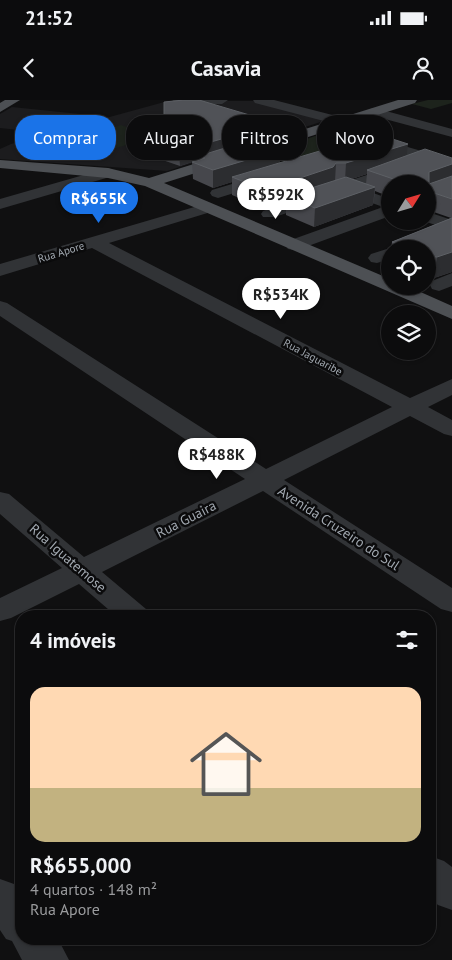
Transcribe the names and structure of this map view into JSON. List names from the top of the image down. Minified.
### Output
{"streets":{"street":["Rua Apore","Rua Jaguaribe","Rua Guaira","Avenida Cruzeiro do Sul","Rua Iguatemose"]},"crossings":[["Rua Apore","Rua Jaguaribe"],["Rua Jaguaribe","Rua Guaira"],["Rua Guaira","Avenida Cruzeiro do Sul"],["Rua Guaira","Rua Iguatemose"]],"north":"top right","page":{"status":"21:52","header":"Casavia","chip":["Comprar","Alugar","Filtros","Novo"],"price":["R$592K","R$655K","R$534K","R$488K"],"heading":"4 imóveis","list":[{"name":"R$655,000","note":"4 quartos · 148 m² · Rua Apore"}]}}
